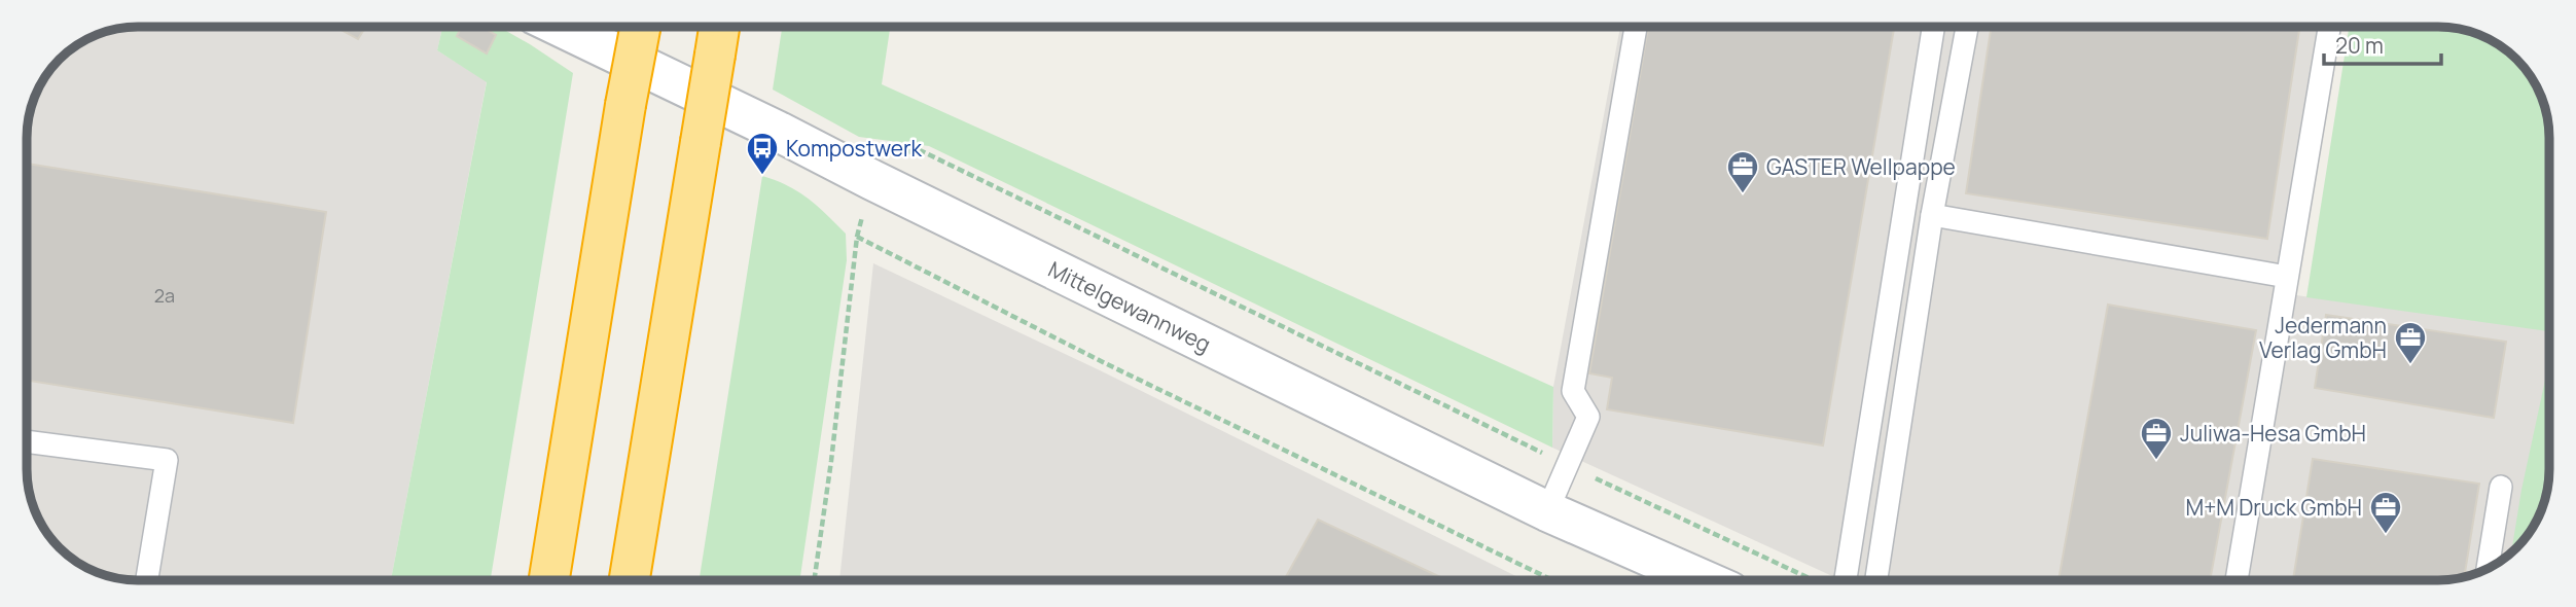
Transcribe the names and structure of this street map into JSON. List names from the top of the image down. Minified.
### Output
{"streets":{"street":["Mittelgewannweg"]},"places":{"bus stop":["Kompostwerk"],"office":["GASTER Wellpappe","Jedermann Verlag GmbH","Juliwa-Hesa GmbH","M+M Druck GmbH"]},"house_numbers":["2a"],"scale_bar":"20 m"}
